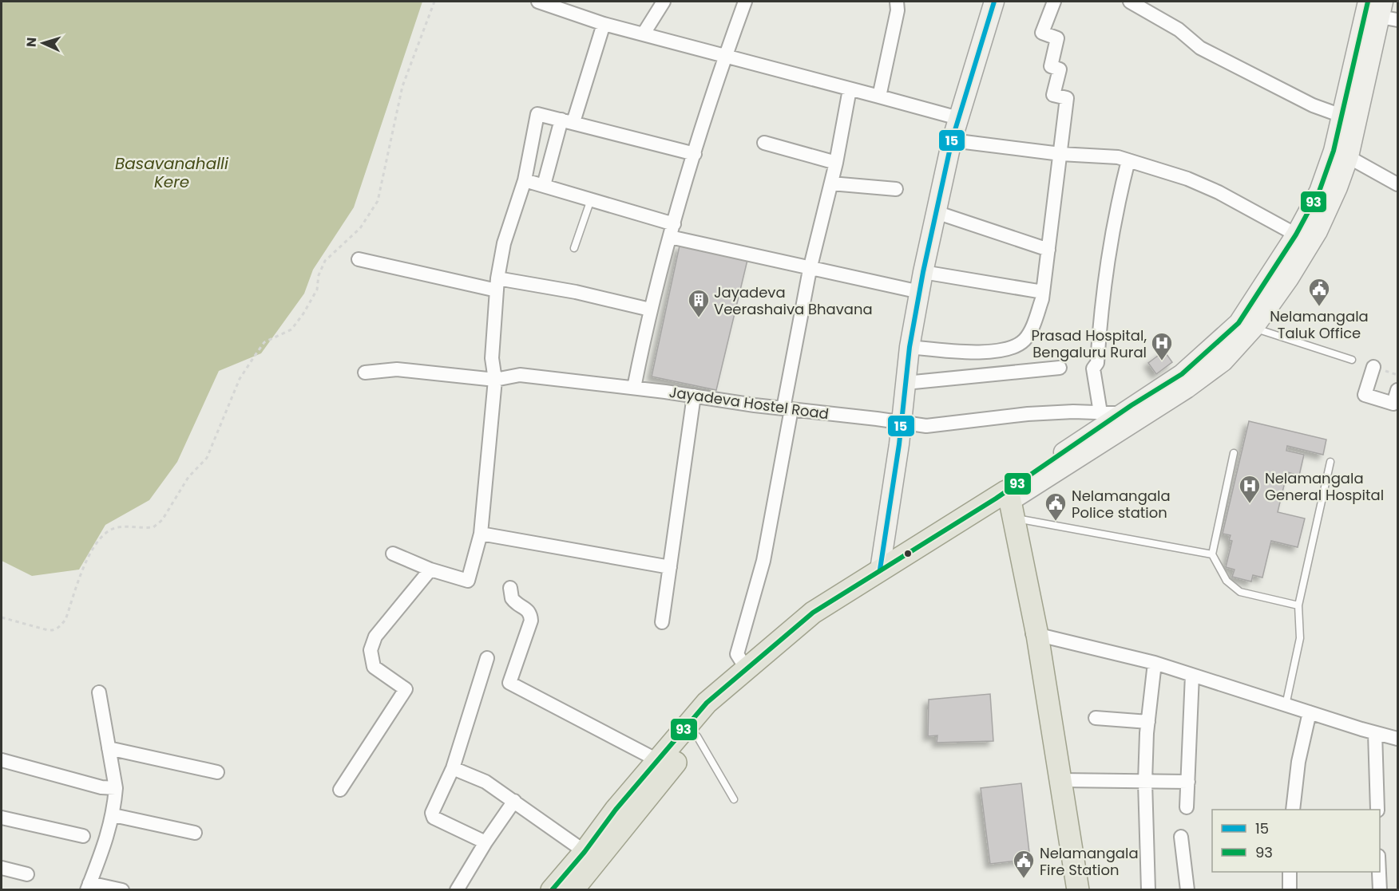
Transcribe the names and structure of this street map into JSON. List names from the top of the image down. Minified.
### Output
{"streets":{"street":["Jayadeva Hostel Road"]},"water":["Basavanahalli Kere"],"places":{"public building":["Nelamangala Taluk Office","Nelamangala Police station","Nelamangala Fire Station"],"building":["Jayadeva Veerashaiva Bhavana"],"hospital":["Prasad Hospital, Bengaluru Rural","Nelamangala General Hospital"]},"lines":["transit line 15","transit line 93"],"legend":["15","93"],"north":"left"}
